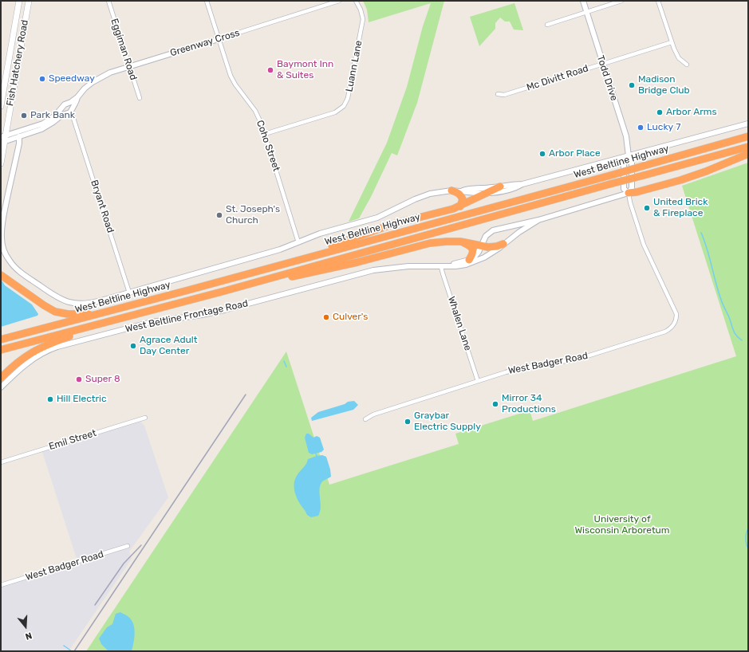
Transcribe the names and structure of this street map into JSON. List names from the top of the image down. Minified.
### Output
{"streets":{"highway":["West Beltline Highway"],"main road":["Fish Hatchery Road"],"street":["Greenway Cross","Eggiman Road","Luann Lane","Mc Divitt Road","Todd Drive","Coho Street","Bryant Road","West Beltline Frontage Road","Whalen Lane","West Badger Road","Emil Street"]},"crossings":[["Greenway Cross","Eggiman Road"],["Greenway Cross","Fish Hatchery Road"],["Greenway Cross","Coho Street"],["Greenway Cross","Bryant Road"],["Luann Lane","Coho Street"],["Mc Divitt Road","Todd Drive"],["Todd Drive","West Beltline Frontage Road"],["Todd Drive","West Badger Road"],["West Beltline Frontage Road","Whalen Lane"],["Whalen Lane","West Badger Road"]],"parks":["University of Wisconsin Arboretum"],"places":["Baymont Inn & Suites","Speedway","Madison Bridge Club","Arbor Arms","Park Bank","Lucky 7","Arbor Place","United Brick & Fireplace","St. Joseph's Church","Culver's","Agrace Adult Day Center","Super 8","Hill Electric","Mirror 34 Productions","Graybar Electric Supply"],"north":"bottom"}
